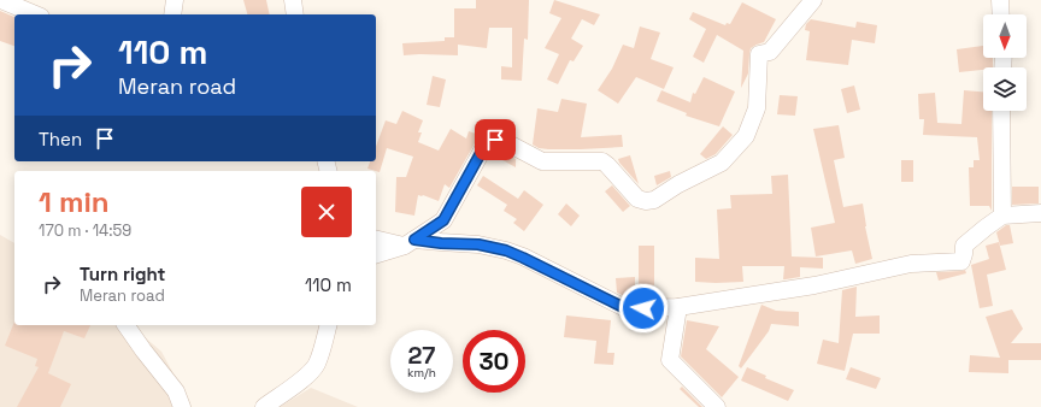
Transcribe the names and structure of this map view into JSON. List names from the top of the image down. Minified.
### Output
{"north":"bottom","page":{"turn":["110 m","Meran road"],"then":"Then","heading":["1 min","170 m · 14:59"],"list":[{"name":"Turn right","note":"Meran road","value":"110 m"}],"speed":"27 km/h","limit":"30"}}
